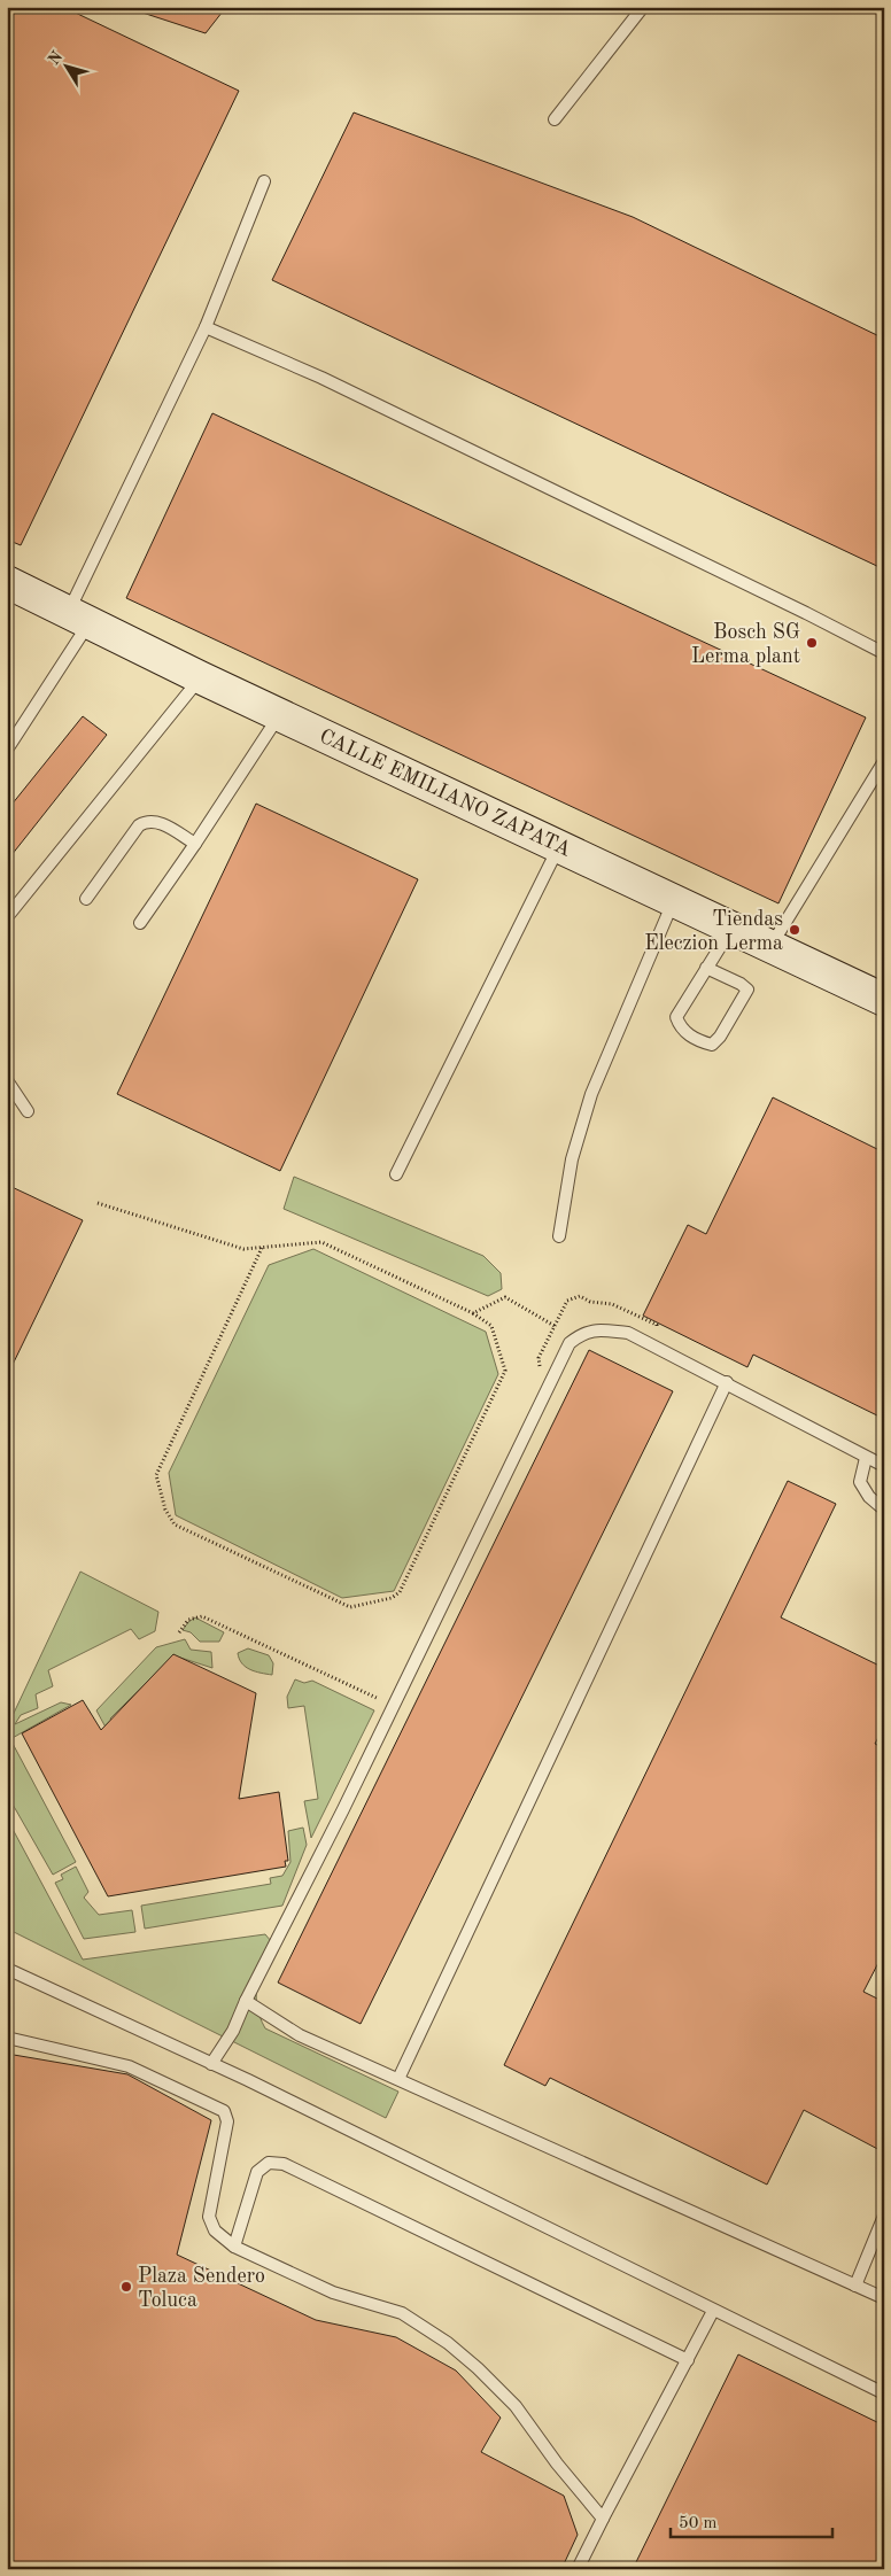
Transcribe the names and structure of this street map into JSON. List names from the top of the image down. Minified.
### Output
{"streets":{"street":["CALLE EMILIANO ZAPATA"]},"places":["Bosch SG Lerma plant","Tiendas Eleczion Lerma","Plaza Sendero Toluca"],"scale_bar":"50 m","north":"top left"}
